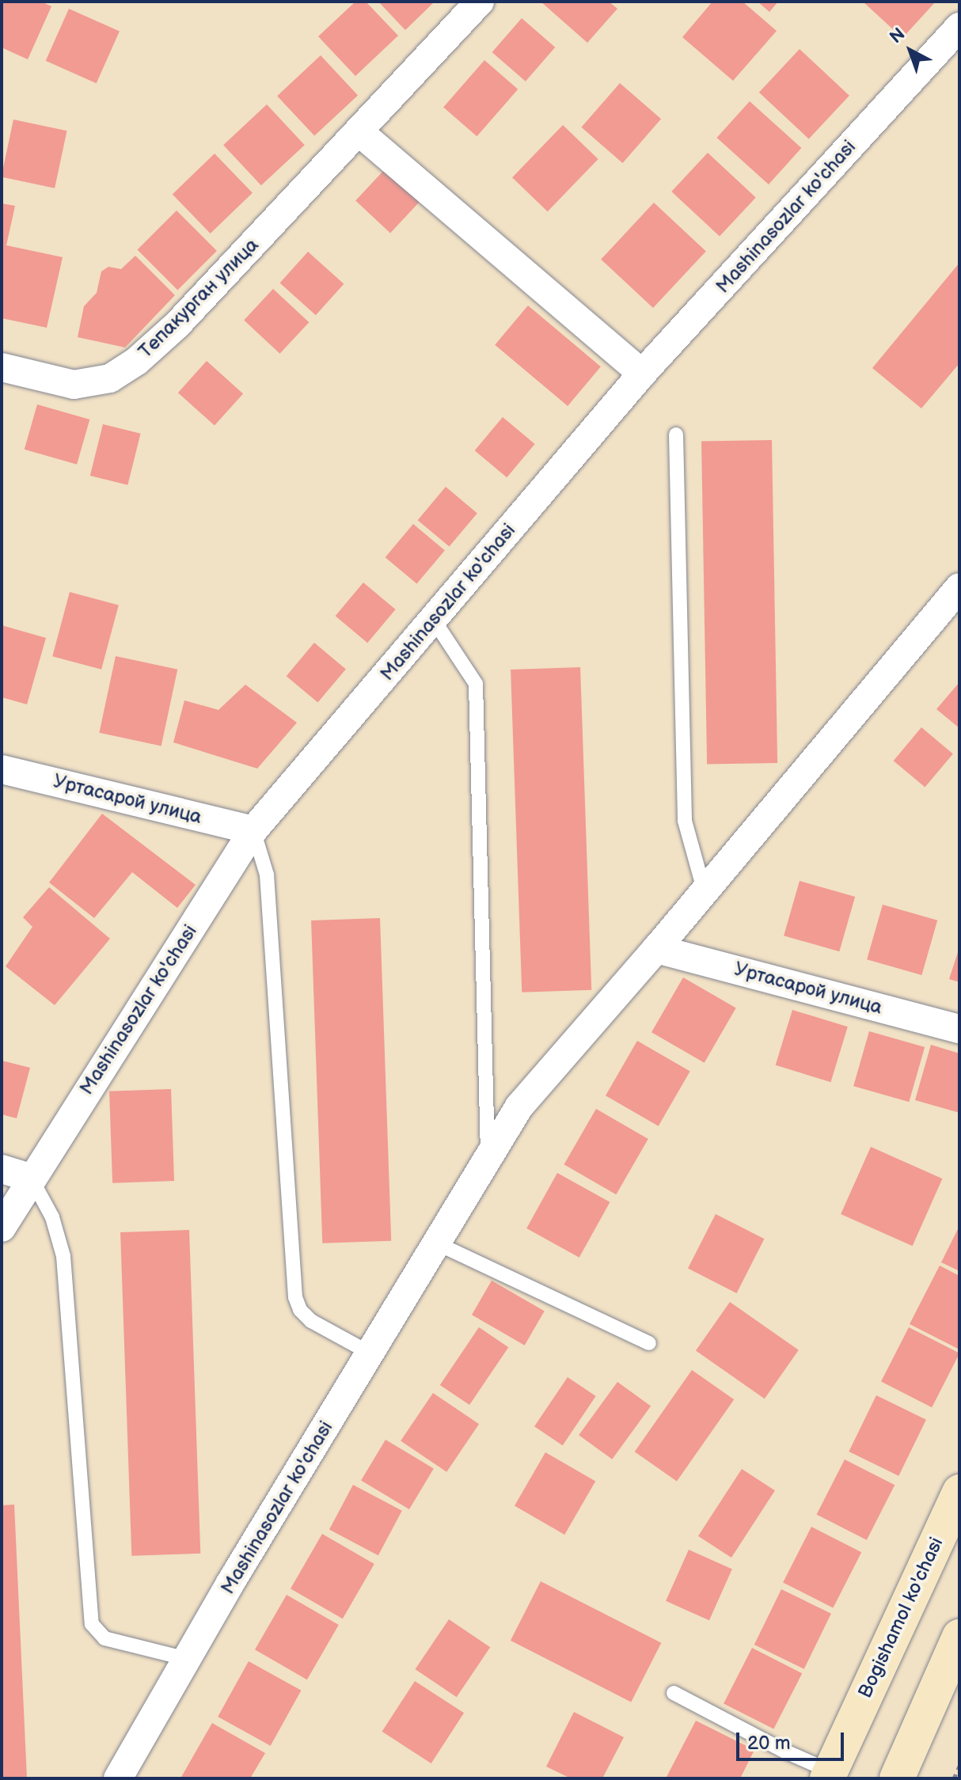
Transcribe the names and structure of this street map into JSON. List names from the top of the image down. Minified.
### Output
{"streets":{"main road":["Bogishamol ko'chasi"],"street":["Mashinasozlar ko'chasi","Тепакурган улица","Уртасарой улица"]},"crossings":[["Mashinasozlar ko'chasi","Уртасарой улица"]],"scale_bar":"20 m","north":"top left"}
